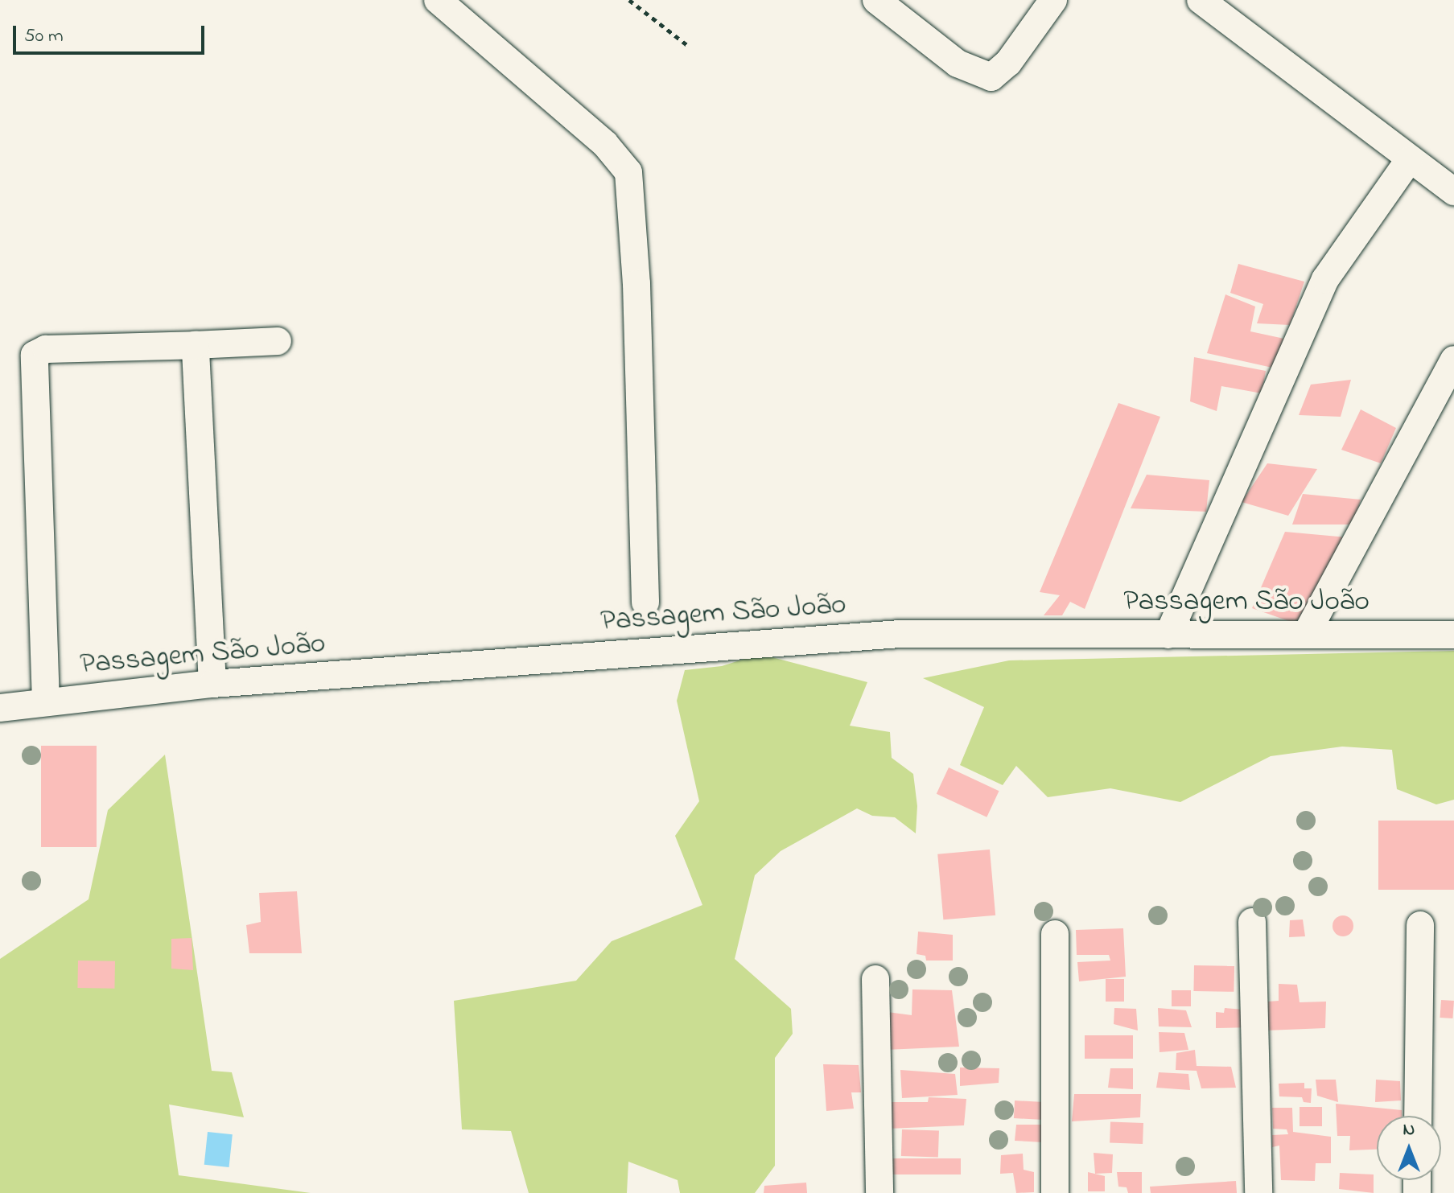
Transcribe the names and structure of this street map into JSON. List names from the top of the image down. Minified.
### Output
{"streets":{"street":["Passagem São João"]},"scale_bar":"50 m","north":"top"}
